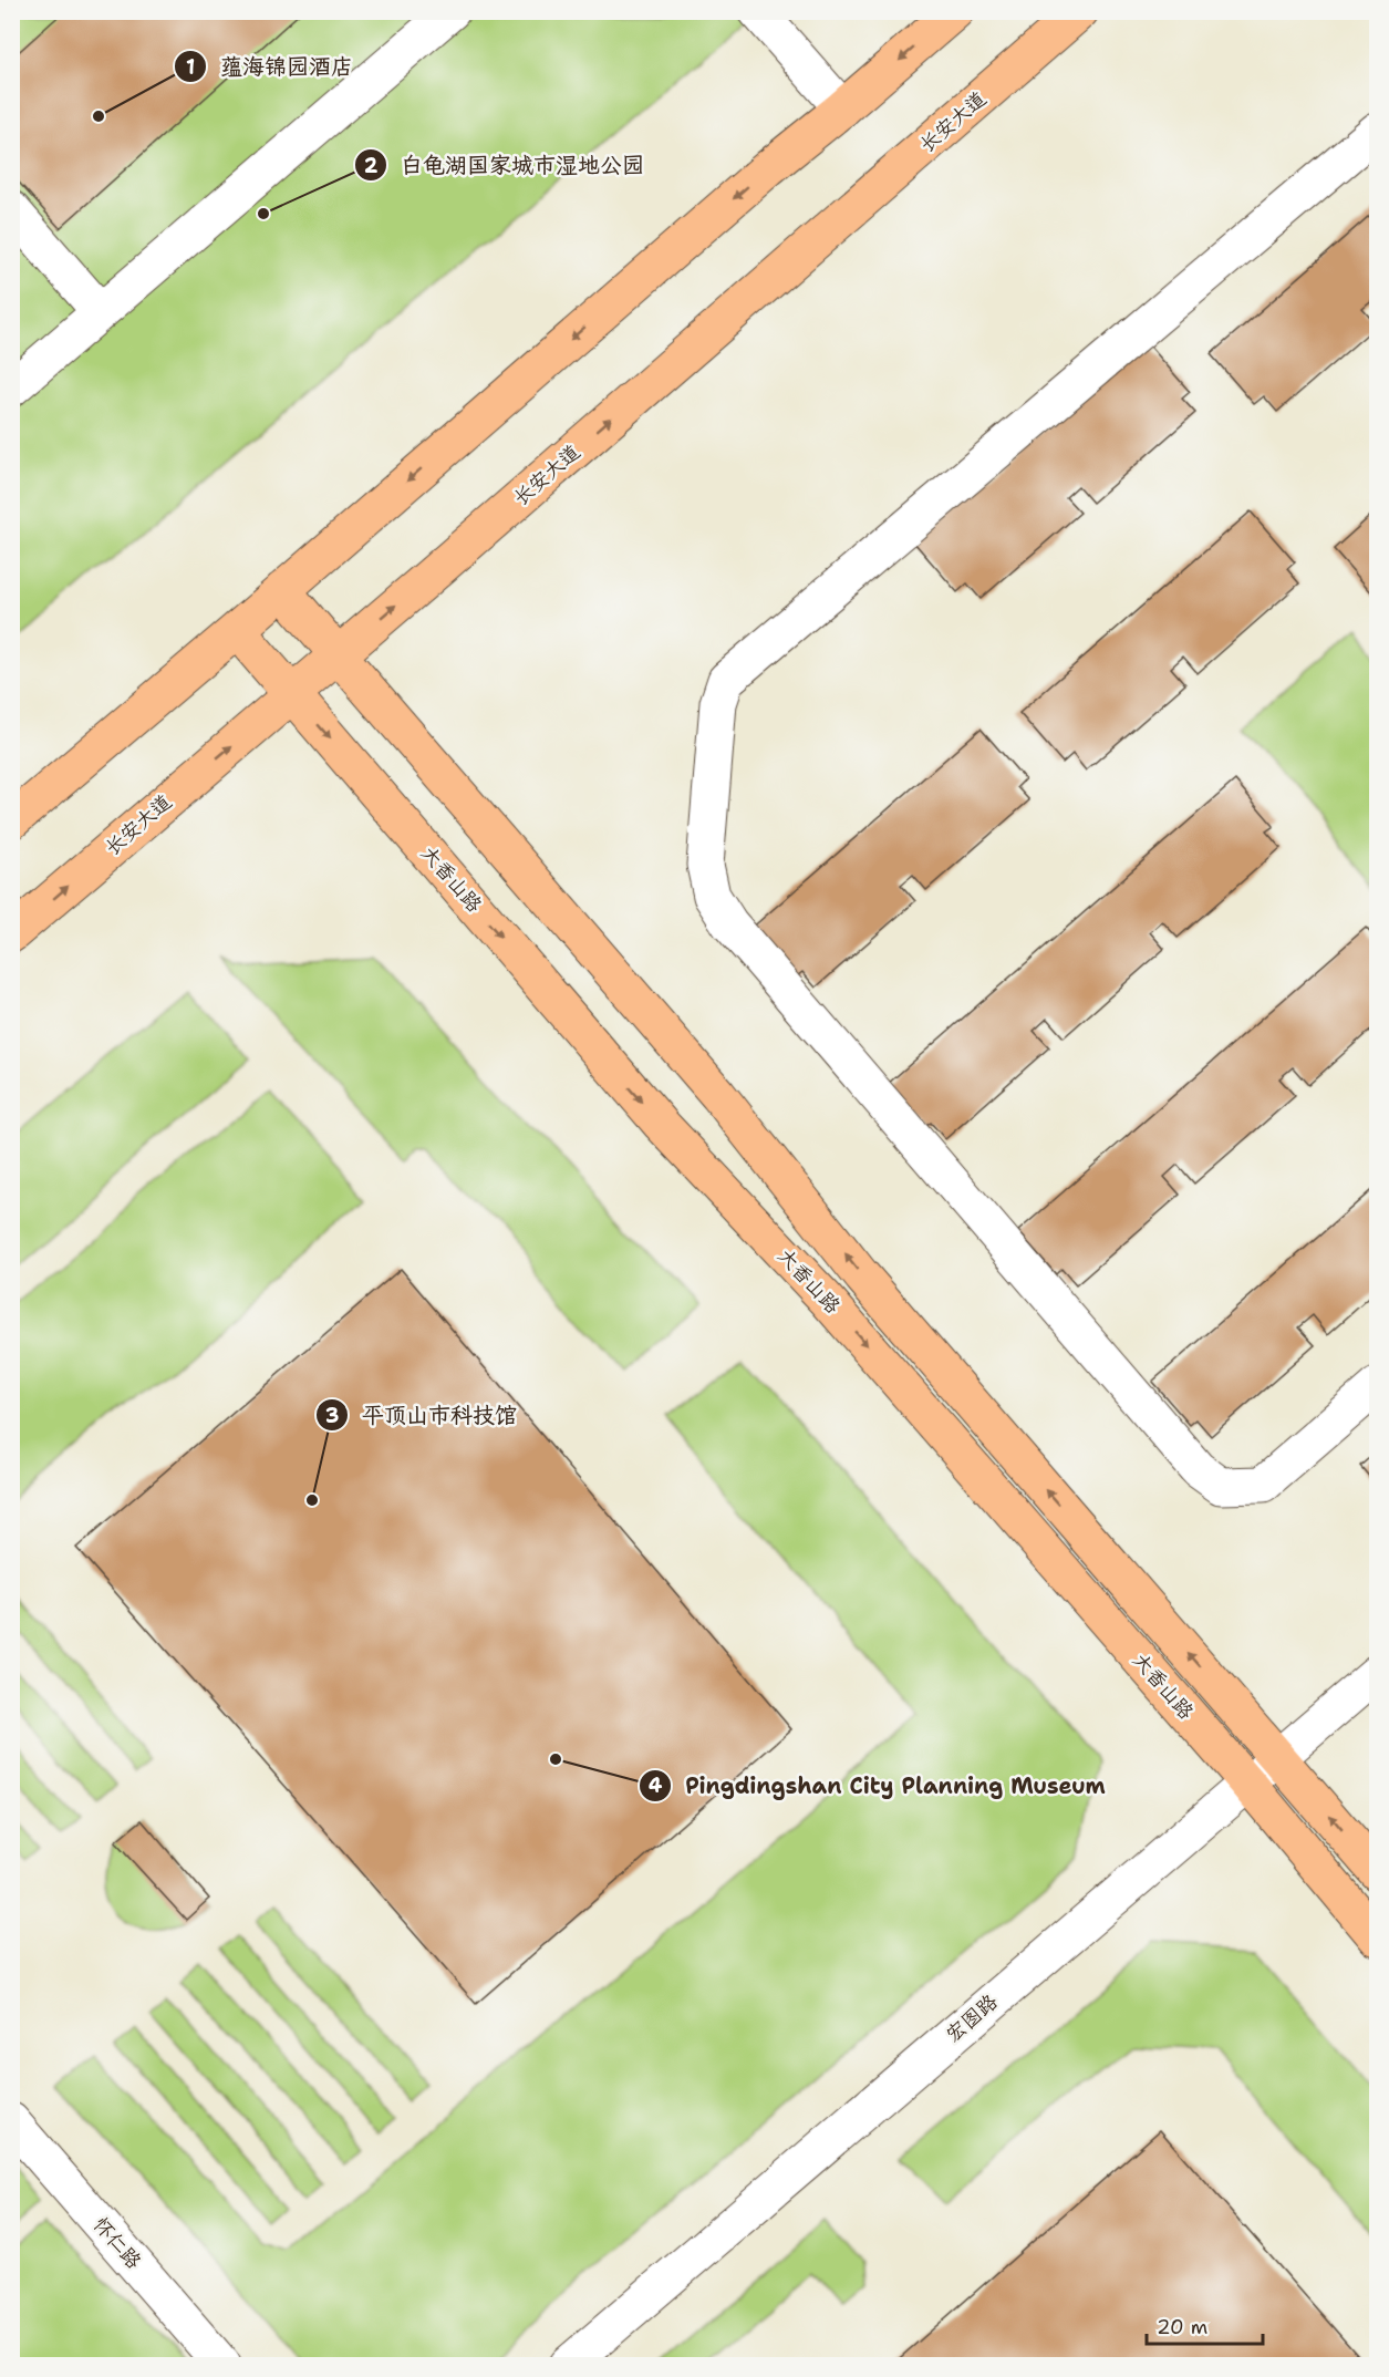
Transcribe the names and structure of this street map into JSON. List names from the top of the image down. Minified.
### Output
{"streets":{"main road":["长安大道","大香山路"],"street":["宏图路","怀仁路"]},"crossings":[["长安大道","大香山路"],["大香山路","宏图路"]],"places":["蕴海锦园酒店","白龟湖国家城市湿地公园","平顶山市科技馆","Pingdingshan City Planning Museum"],"scale_bar":"20 m"}
